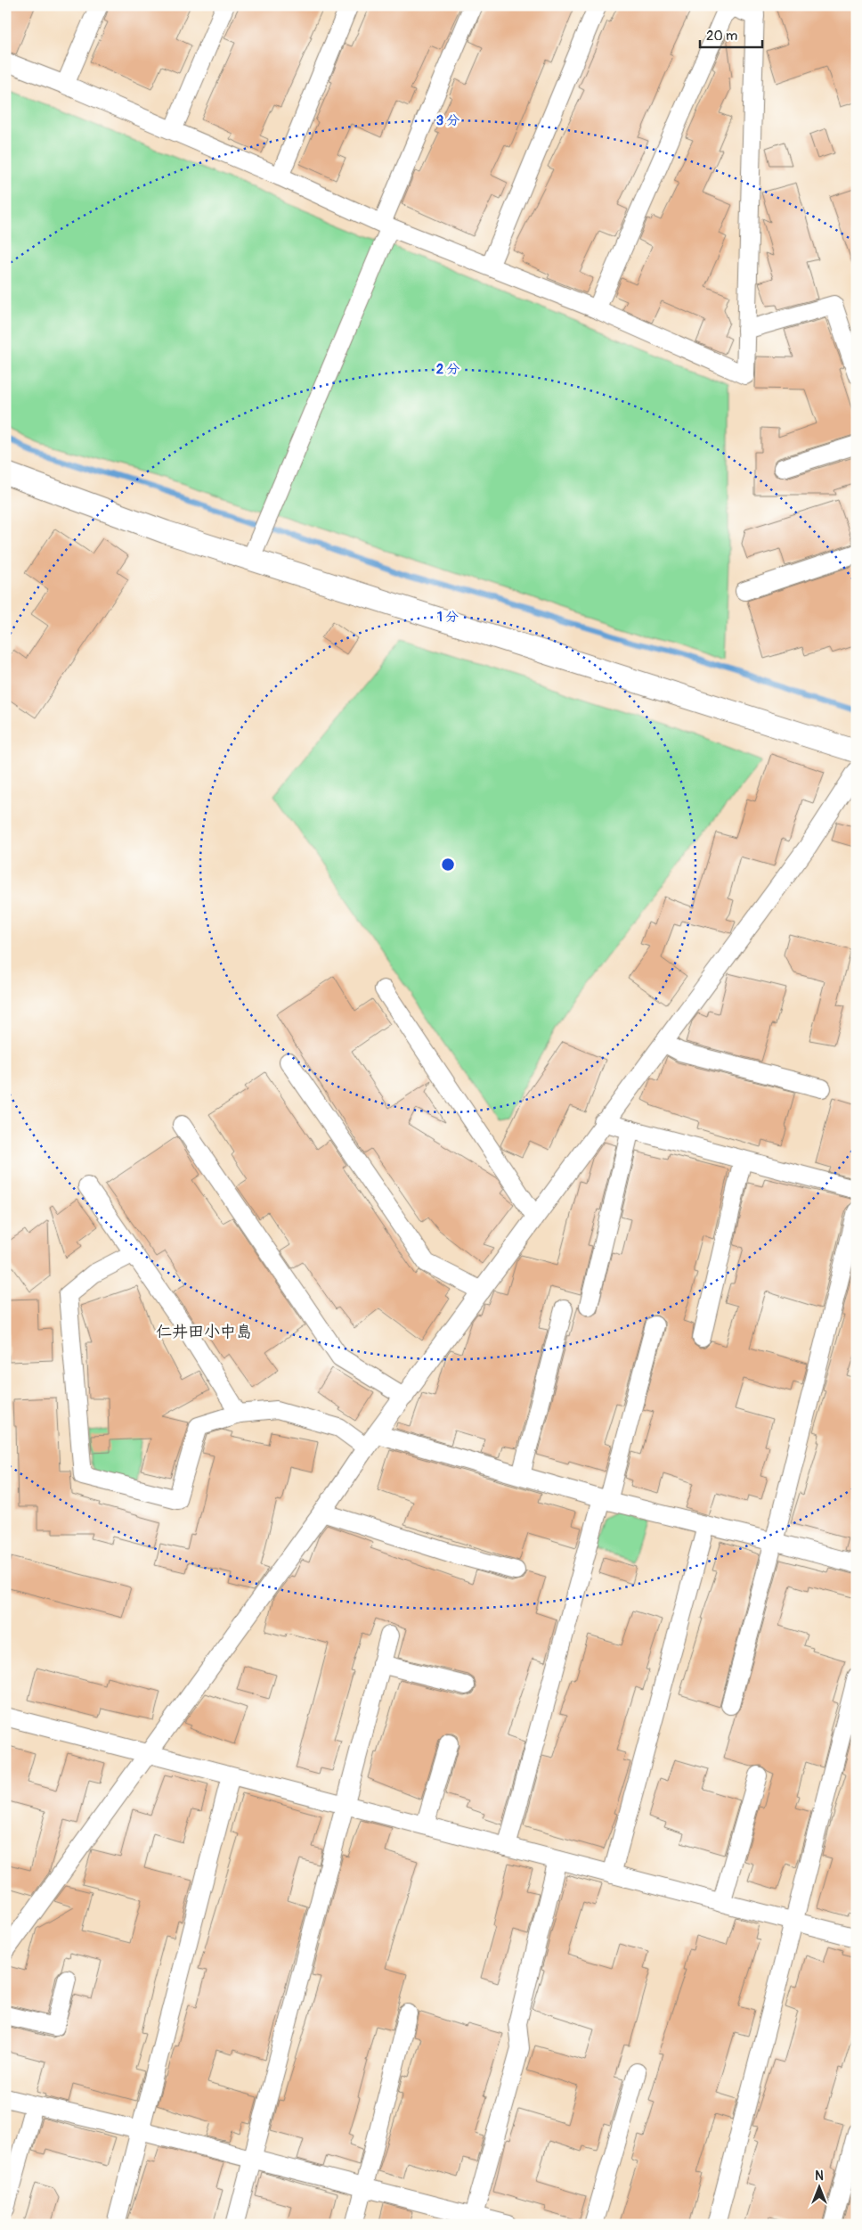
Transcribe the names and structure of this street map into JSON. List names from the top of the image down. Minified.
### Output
{"districts":["仁井田小中島"],"scale_bar":"20 m","north":"top","rings":["3 分","2 分","1 分"]}
